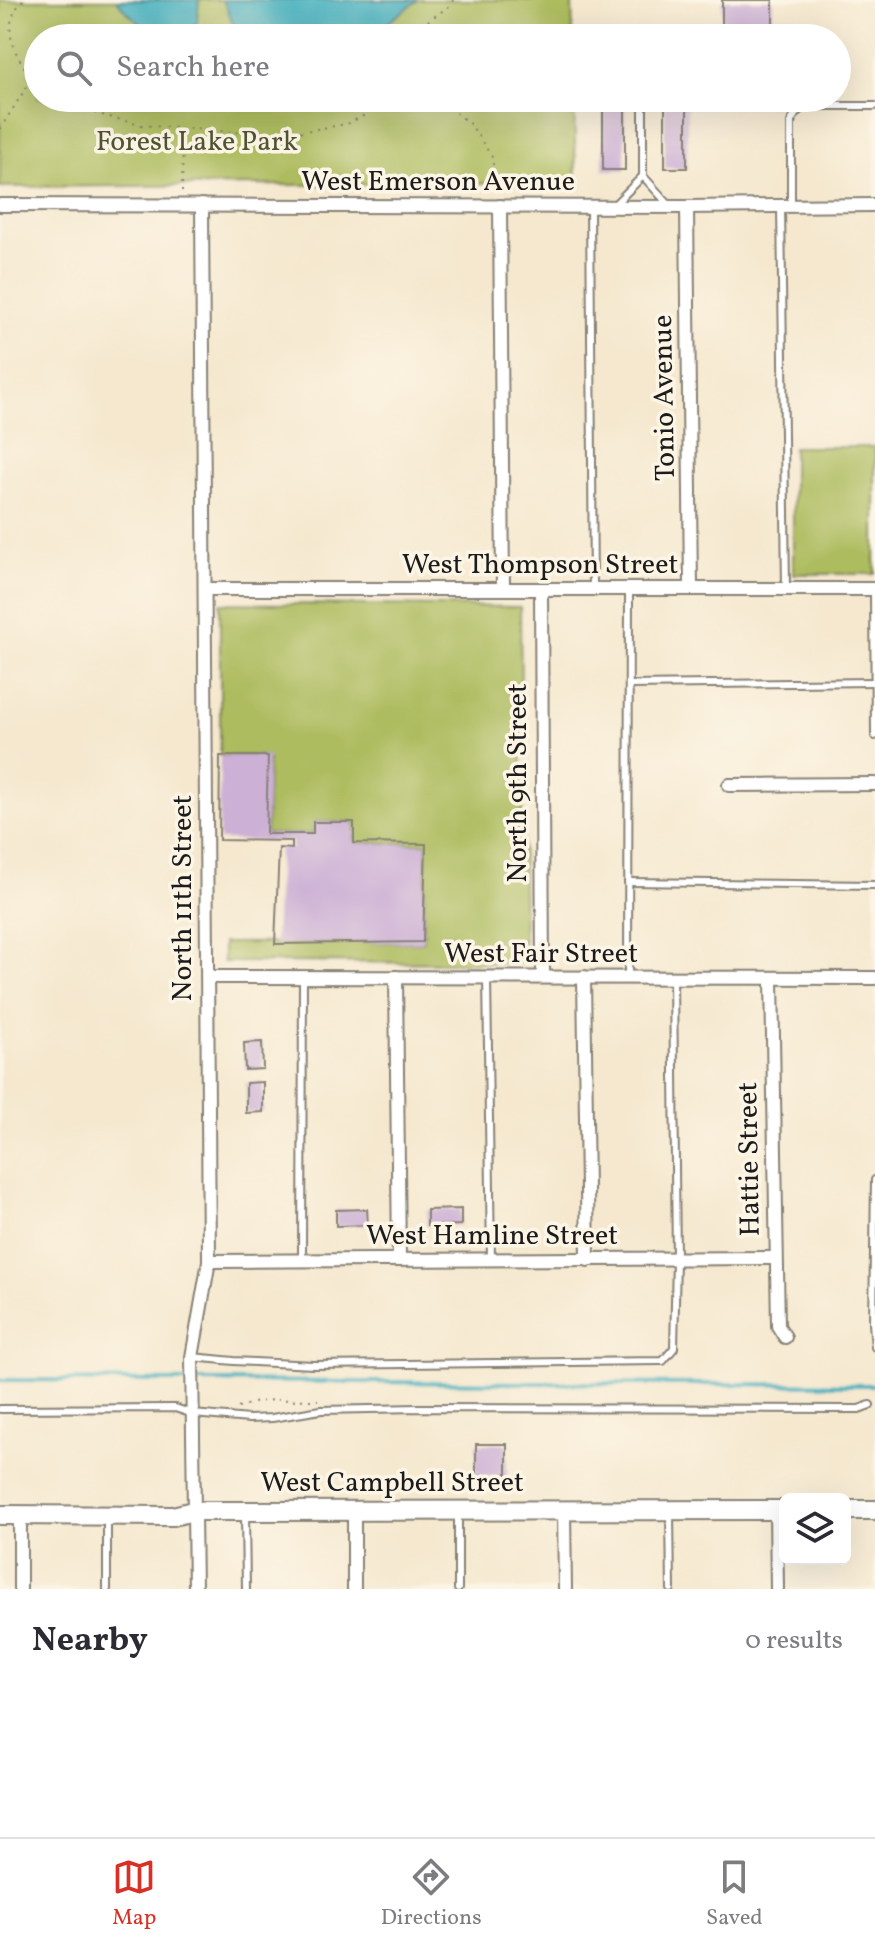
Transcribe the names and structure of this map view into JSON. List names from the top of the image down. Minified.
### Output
{"streets":{"street":["West Emerson Avenue","Tonio Avenue","West Thompson Street","North 9th Street","North 11th Street","West Fair Street","Hattie Street","West Hamline Street","West Campbell Street"]},"crossings":[["West Emerson Avenue","Tonio Avenue"],["West Emerson Avenue","North 11th Street"],["Tonio Avenue","West Thompson Street"],["West Thompson Street","North 9th Street"],["West Thompson Street","North 11th Street"],["North 9th Street","West Fair Street"],["North 11th Street","West Fair Street"],["North 11th Street","West Hamline Street"],["North 11th Street","West Campbell Street"],["West Fair Street","Hattie Street"],["Hattie Street","West Hamline Street"]],"parks":["Forest Lake Park"],"page":{"search":"Search here","heading":["Nearby","0 results"],"nav":["Map","Directions","Saved"]}}
